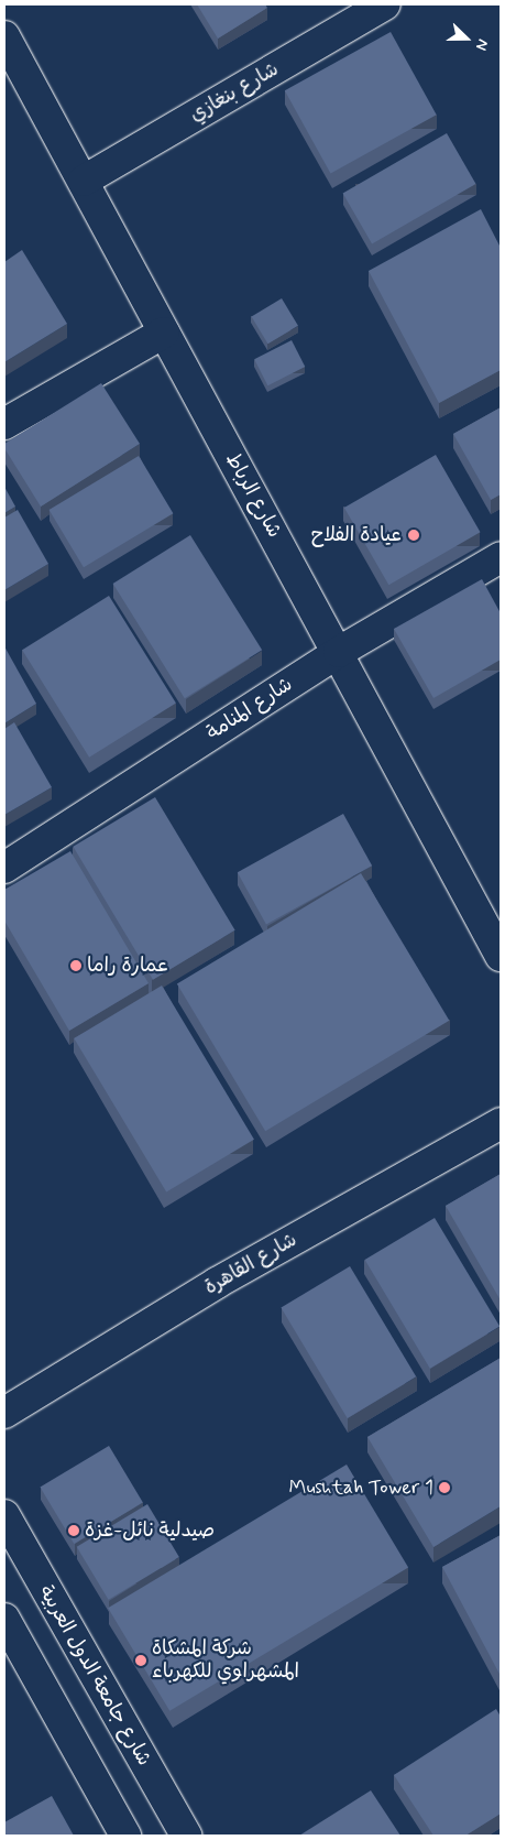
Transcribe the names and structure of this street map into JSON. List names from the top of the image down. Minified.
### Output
{"streets":{"street":["شارع بنغازي","شارع الرباط","شارع المنامة","شارع القاهرة","شارع جامعة الدول العربية"]},"crossings":[["شارع بنغازي","شارع الرباط"],["شارع الرباط","شارع المنامة"]],"places":["عيادة الفلاح","عمارة راما","Mushtah Tower 1","صيدلية نائل-غزة","شركة المشكاة المشهراوي للكهرباء"],"north":"right"}
